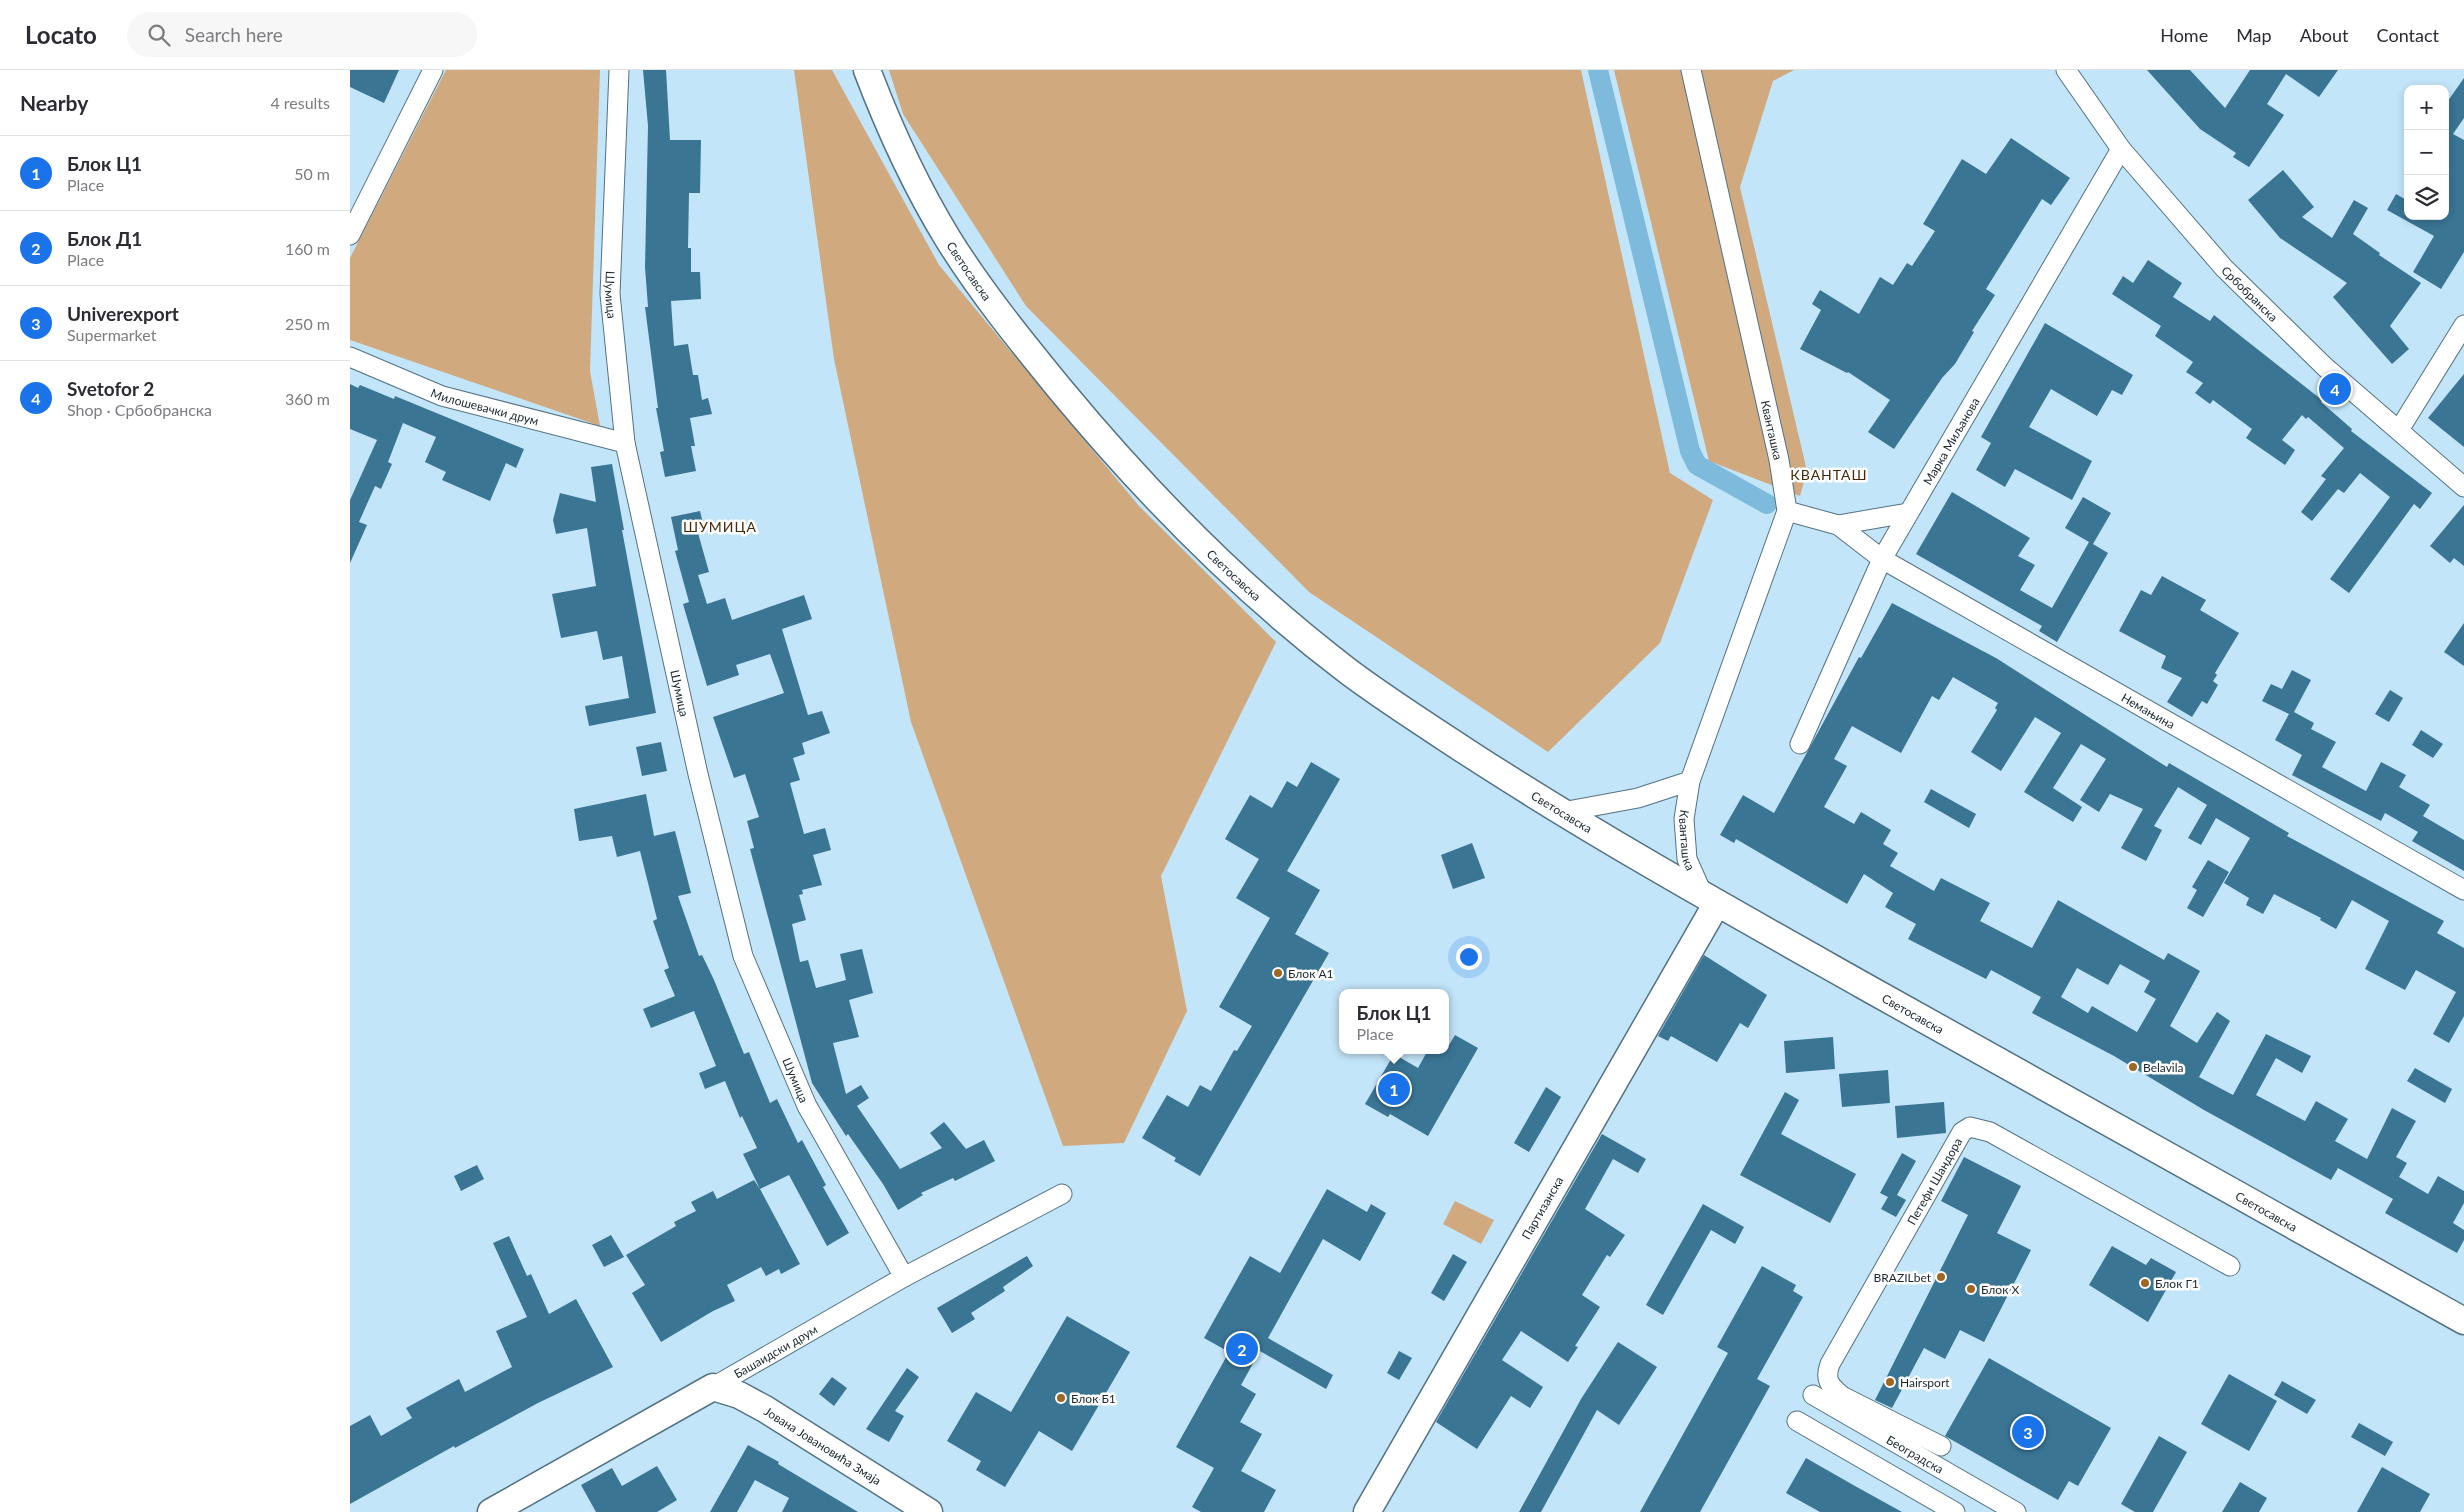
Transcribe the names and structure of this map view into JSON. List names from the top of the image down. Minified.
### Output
{"streets":{"main road":["Светосавска","Партизанска","Башаидски друм","Јована Јовановића Змаја"],"street":["Србобранска","Шумица","Милошевачки друм","Кванташка","Марка Миљанова","Немањина","Петефи Шандора","Београдска"]},"crossings":[["Светосавска","Кванташка"],["Светосавска","Партизанска"],["Србобранска","Марка Миљанова"],["Шумица","Милошевачки друм"],["Шумица","Башаидски друм"],["Кванташка","Немањина"],["Кванташка","Партизанска"],["Марка Миљанова","Немањина"],["Башаидски друм","Јована Јовановића Змаја"]],"districts":["КВАНТАШ","ШУМИЦА"],"places":["Блок А1","Belavila","BRAZILbet","Блок Г1","Блок Х","Hairsport","Блок Б1"],"page":{"header":"Locato","search":"Search here","nav":["Home","Map","About","Contact"],"heading":["Nearby","4 results"],"map_buttons":["+","−"],"list":[{"mark":"1","name":"Блок Ц1","note":"Place","value":"50 m"},{"mark":"2","name":"Блок Д1","note":"Place","value":"160 m"},{"mark":"3","name":"Univerexport","note":"Supermarket","value":"250 m"},{"mark":"4","name":"Svetofor 2","note":"Shop · Србобранска","value":"360 m"}],"pins":["4","1","2","3"],"popup":["Блок Ц1","Place"]}}
